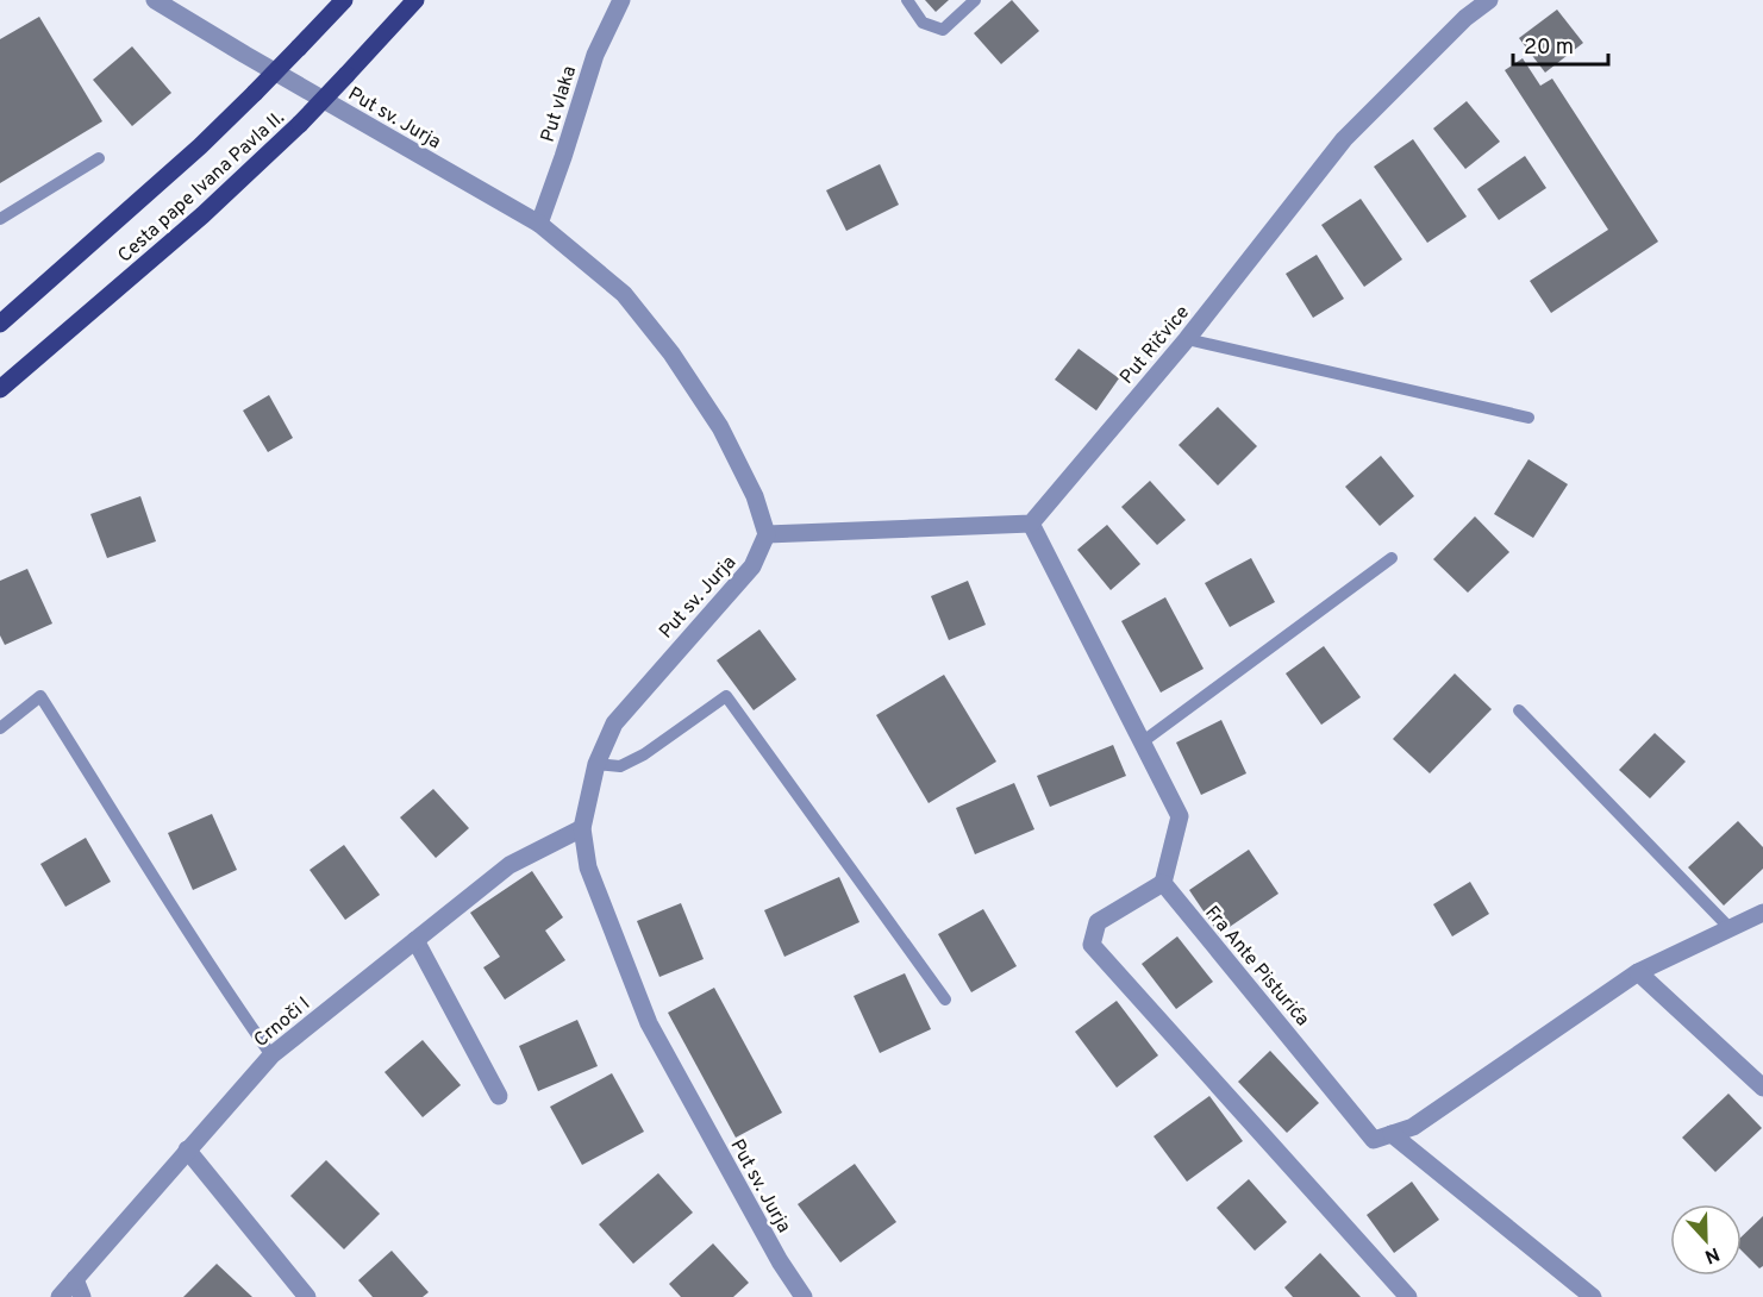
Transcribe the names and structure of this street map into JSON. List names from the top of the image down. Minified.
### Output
{"streets":{"main road":["Cesta pape Ivana Pavla II."],"street":["Put vlaka","Put sv. Jurja","Put Ričvice","Fra Ante Pisturića","Crnoči l"]},"crossings":[["Put vlaka","Put sv. Jurja"],["Put sv. Jurja","Crnoči l"]],"scale_bar":"20 m","north":"bottom"}
